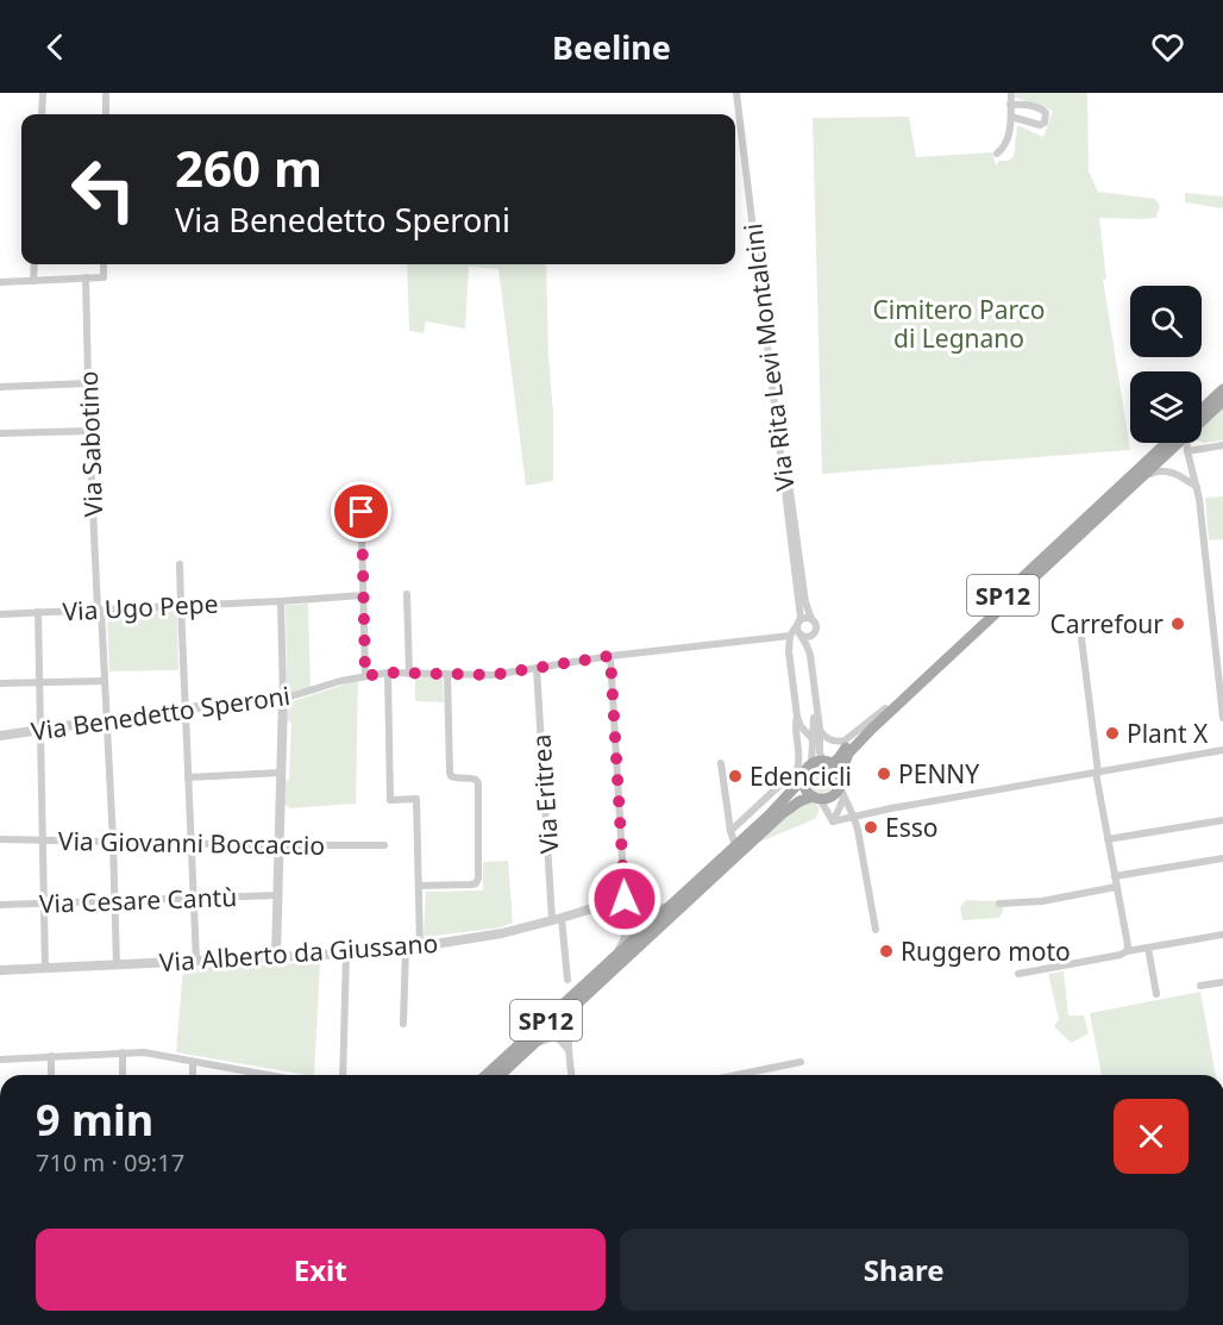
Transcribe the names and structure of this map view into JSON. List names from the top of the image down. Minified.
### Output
{"streets":{"main road":["SP12"],"street":["Via Rita Levi Montalcini","Via Sabotino","Via Ugo Pepe","Via Benedetto Speroni","Via Eritrea","Via Giovanni Boccaccio","Via Cesare Cantù","Via Alberto da Giussano"]},"crossings":[["Via Rita Levi Montalcini","SP12"],["Via Sabotino","Via Ugo Pepe"],["Via Sabotino","Via Benedetto Speroni"],["Via Sabotino","Via Giovanni Boccaccio"],["Via Sabotino","Via Cesare Cantù"],["Via Sabotino","Via Alberto da Giussano"],["SP12","Via Alberto da Giussano"],["Via Benedetto Speroni","Via Eritrea"],["Via Eritrea","Via Alberto da Giussano"]],"parks":["Cimitero Parco di Legnano"],"places":["Carrefour","Plant X","PENNY","Edencicli","Esso","Ruggero moto"],"page":{"header":"Beeline","turn":["260 m","Via Benedetto Speroni"],"heading":["9 min","710 m · 09:17"],"buttons":["Exit","Share"]}}
